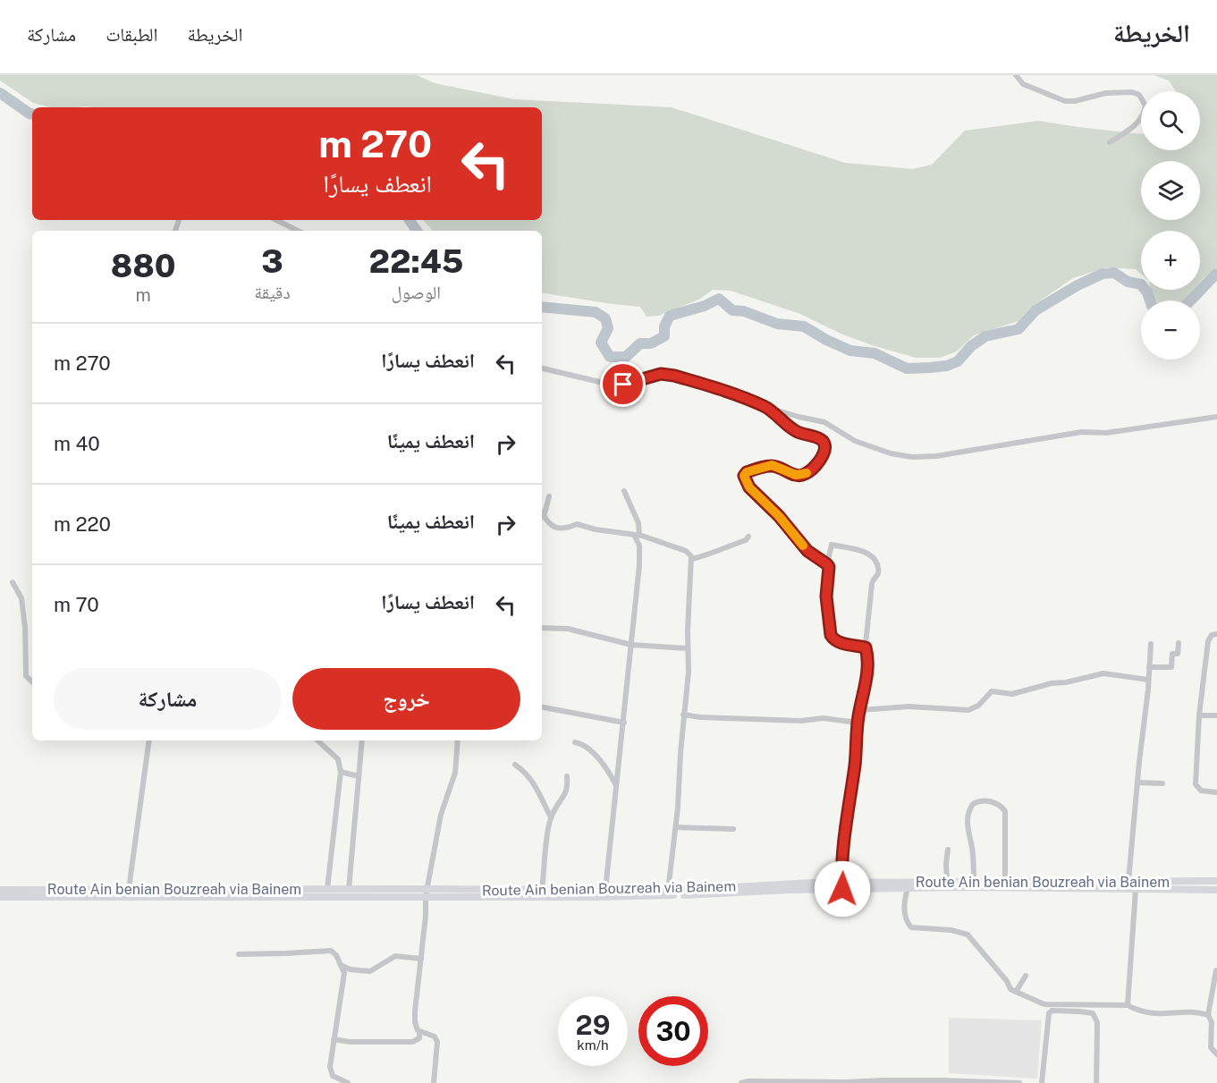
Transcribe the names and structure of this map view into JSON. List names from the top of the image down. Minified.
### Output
{"streets":{"main road":["Route Ain benian Bouzreah via Bainem"]},"page":{"header":"الخريطة","nav":["الخريطة","الطبقات","مشاركة"],"map_buttons":["+","−"],"turn":["270 m","انعطف يسارًا"],"eta":["22:45","الوصول","3","دقيقة","880","m"],"list":[{"name":"انعطف يسارًا","value":"270 m"},{"name":"انعطف يمينًا","value":"40 m"},{"name":"انعطف يمينًا","value":"220 m"},{"name":"انعطف يسارًا","value":"70 m"}],"buttons":["خروج","مشاركة"],"speed":"29 km/h","limit":"30"}}
